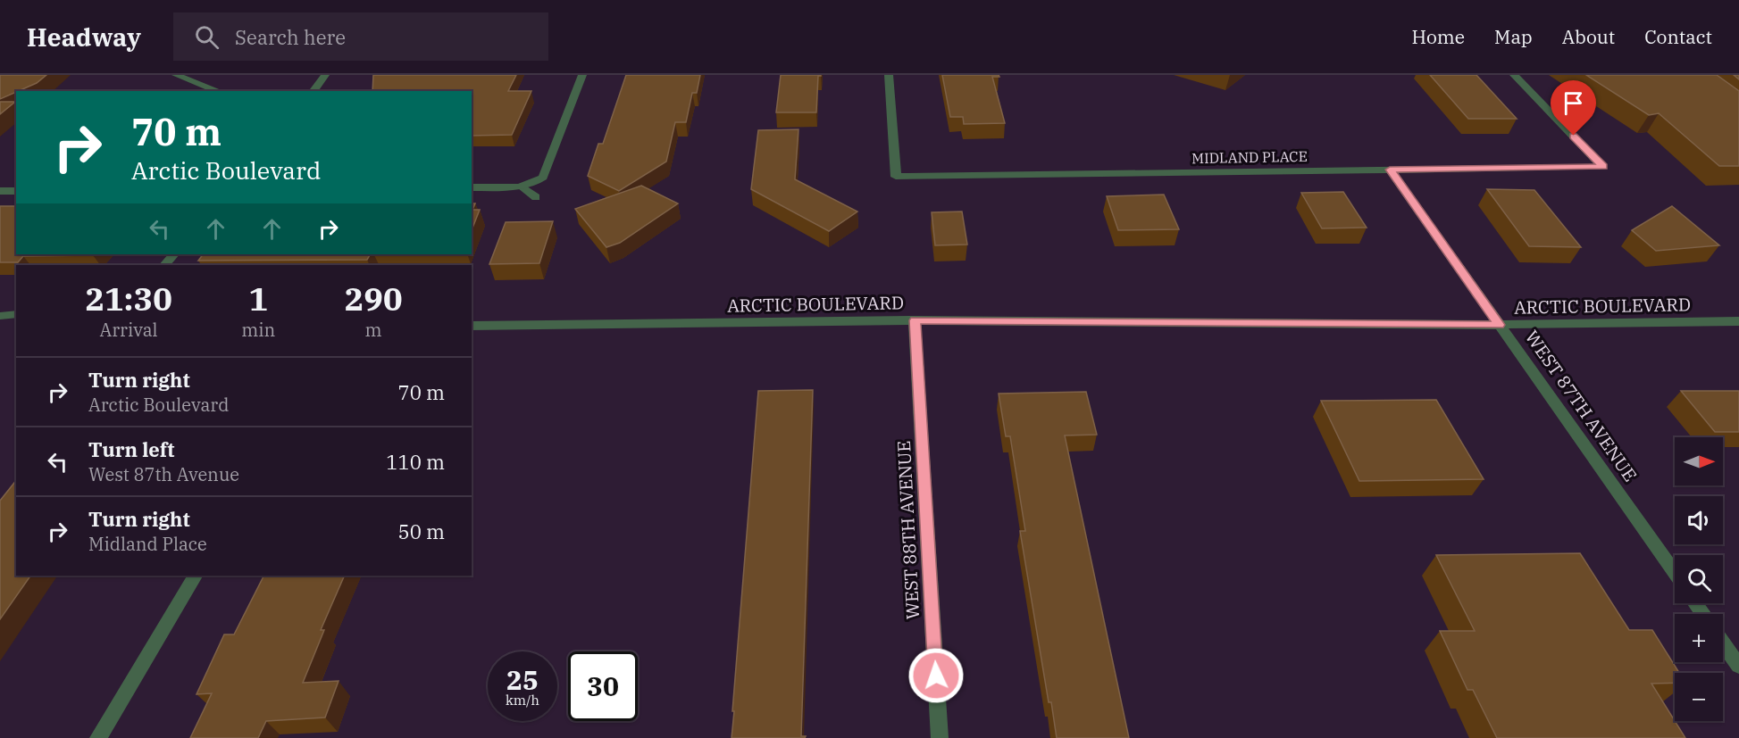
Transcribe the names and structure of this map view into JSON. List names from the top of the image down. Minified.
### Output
{"streets":{"street":["MIDLAND PLACE","ARCTIC BOULEVARD","WEST 87TH AVENUE","WEST 88TH AVENUE"]},"crossings":[["MIDLAND PLACE","WEST 87TH AVENUE"],["ARCTIC BOULEVARD","WEST 87TH AVENUE"],["ARCTIC BOULEVARD","WEST 88TH AVENUE"]],"north":"right","page":{"header":"Headway","search":"Search here","nav":["Home","Map","About","Contact"],"turn":["70 m","Arctic Boulevard"],"eta":["21:30","Arrival","1","min","290","m"],"list":[{"name":"Turn right","note":"Arctic Boulevard","value":"70 m"},{"name":"Turn left","note":"West 87th Avenue","value":"110 m"},{"name":"Turn right","note":"Midland Place","value":"50 m"}],"map_buttons":["+","−"],"speed":"25 km/h","limit":"30"}}
